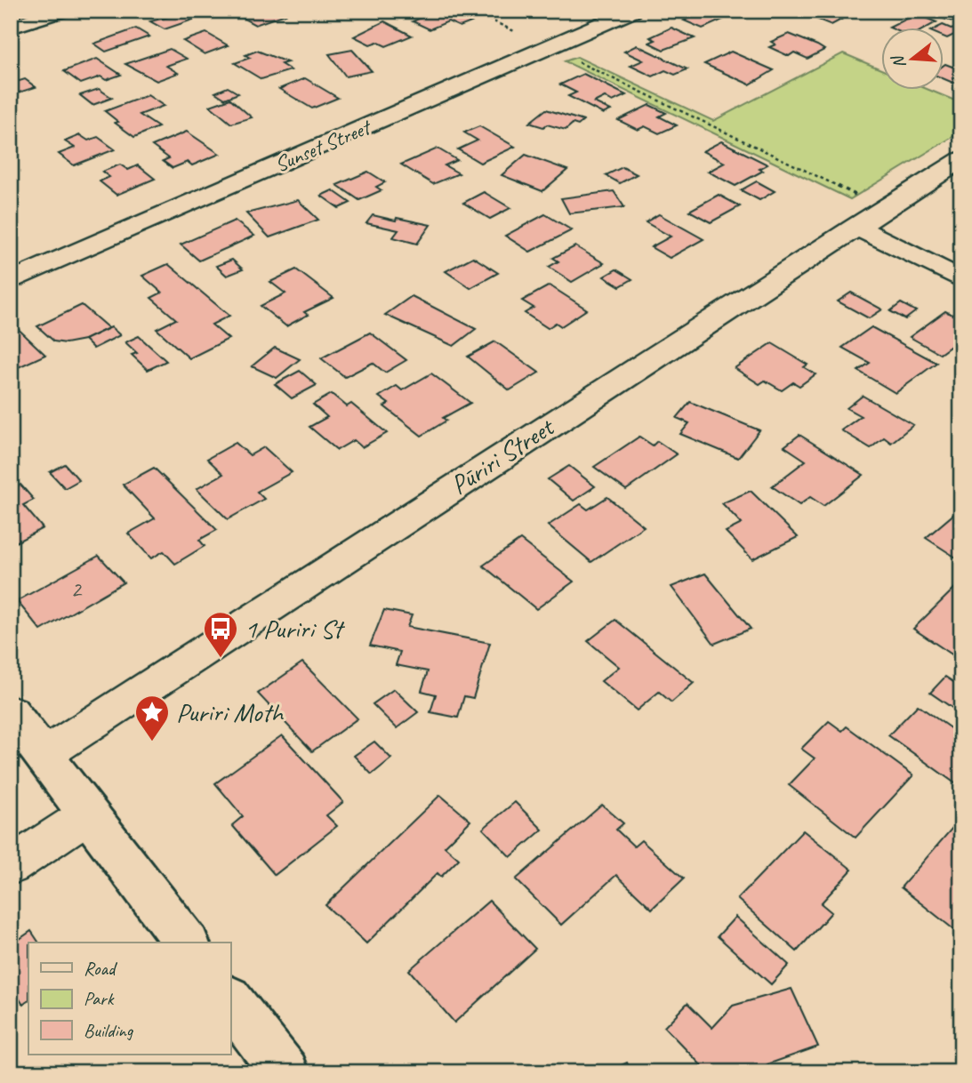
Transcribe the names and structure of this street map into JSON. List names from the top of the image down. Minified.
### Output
{"streets":{"street":["Sunset Street","Pūriri Street"]},"places":{"bus stop":["1 Puriri St"],"place":["Puriri Moth"]},"house_numbers":["2"],"legend":["Road","Park","Building"],"north":"left"}
